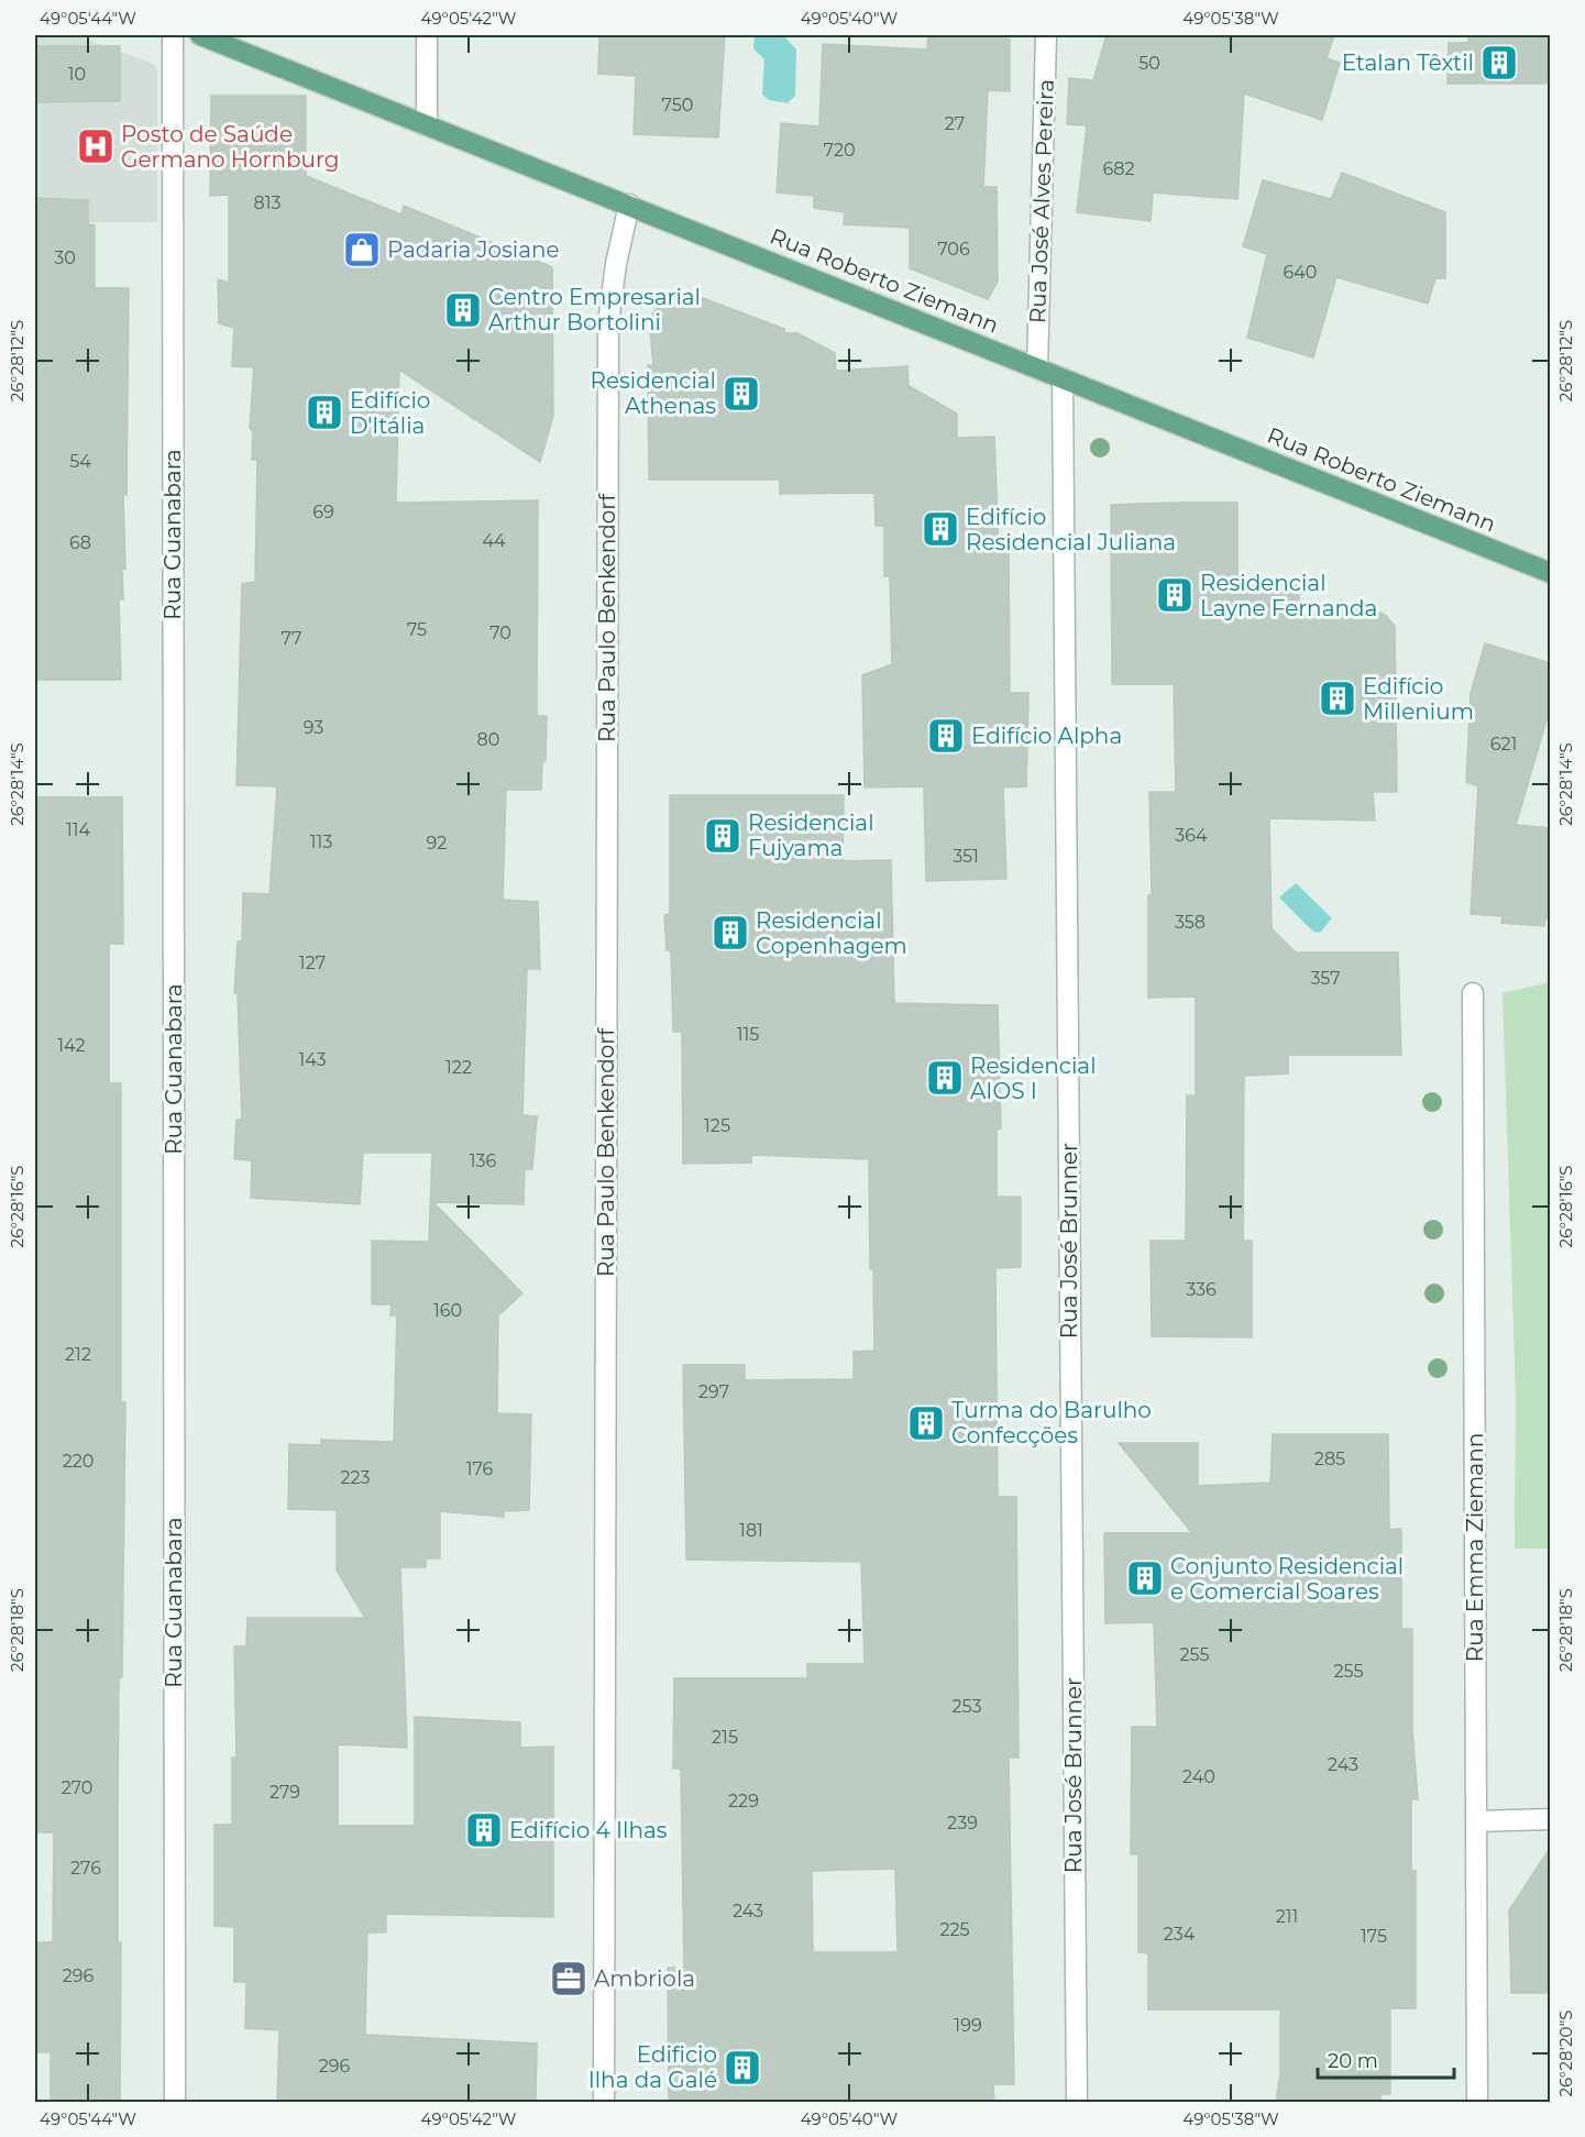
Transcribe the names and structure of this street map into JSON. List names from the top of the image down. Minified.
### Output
{"streets":{"main road":["Rua Roberto Ziemann"],"street":["Rua José Alves Pereira","Rua Guanabara","Rua Paulo Benkendorf","Rua José Brunner","Rua Emma Ziemann"]},"crossings":[["Rua José Alves Pereira","Rua Roberto Ziemann"],["Rua Roberto Ziemann","Rua Paulo Benkendorf"],["Rua Roberto Ziemann","Rua José Brunner"]],"places":{"building":["Etalan Têxtil","Centro Empresarial Arthur Bortolini","Residencial Athenas","Edifício D'Itália","Edifício Residencial Juliana","Residencial Layne Fernanda","Edifício Millenium","Edifício Alpha","Residencial Fujyama","Residencial Copenhagem","Residencial AIOS I","Turma do Barulho Confecções","Conjunto Residencial e Comercial Soares","Edifício 4 Ilhas","Edificio Ilha da Galé"],"hospital":["Posto de Saúde Germano Hornburg"],"shop":["Padaria Josiane"],"office":["Ambriola"]},"house_numbers":["50","10","750","27","720","682","813","706","30","640","54","69","44","68","75","70","77","93","80","621","114","364","113","92","351","358","127","357","115","142","143","122","125","136","336","160","212","297","285","220","176","223","181","255","255","253","215","243","240","270","279","229","239","276","243","211","225","234","175","296","199","296"],"scale_bar":"20 m","coordinates":["49°05'44\"W","49°05'42\"W","49°05'40\"W","49°05'38\"W","26°28'12\"S","26°28'14\"S","26°28'16\"S","26°28'18\"S","26°28'20\"S"]}
